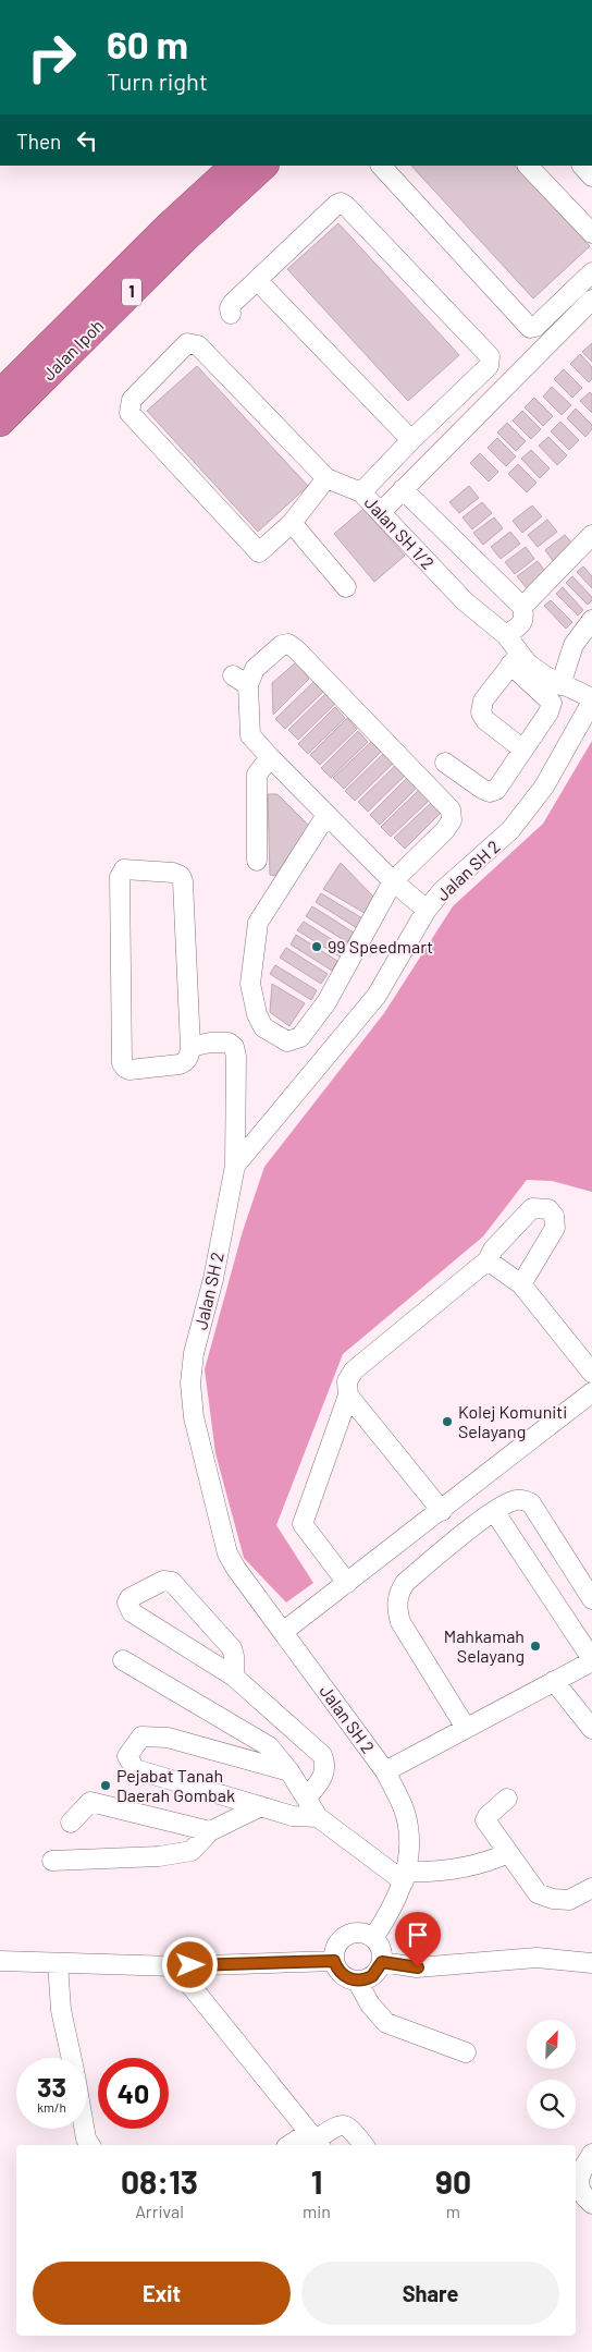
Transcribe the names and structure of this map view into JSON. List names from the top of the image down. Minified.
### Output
{"streets":{"highway":["1","Jalan Ipoh"],"street":["Jalan SH 1/2","Jalan SH 2"]},"crossings":[["Jalan SH 1/2","Jalan SH 2"]],"places":["99 Speedmart","Kolej Komuniti Selayang","Mahkamah Selayang","Pejabat Tanah Daerah Gombak"],"north":"top right","page":{"turn":["60 m","Turn right"],"then":"Then","speed":"33 km/h","limit":"40","eta":["08:13","Arrival","1","min","90","m"],"buttons":["Exit","Share"]}}
